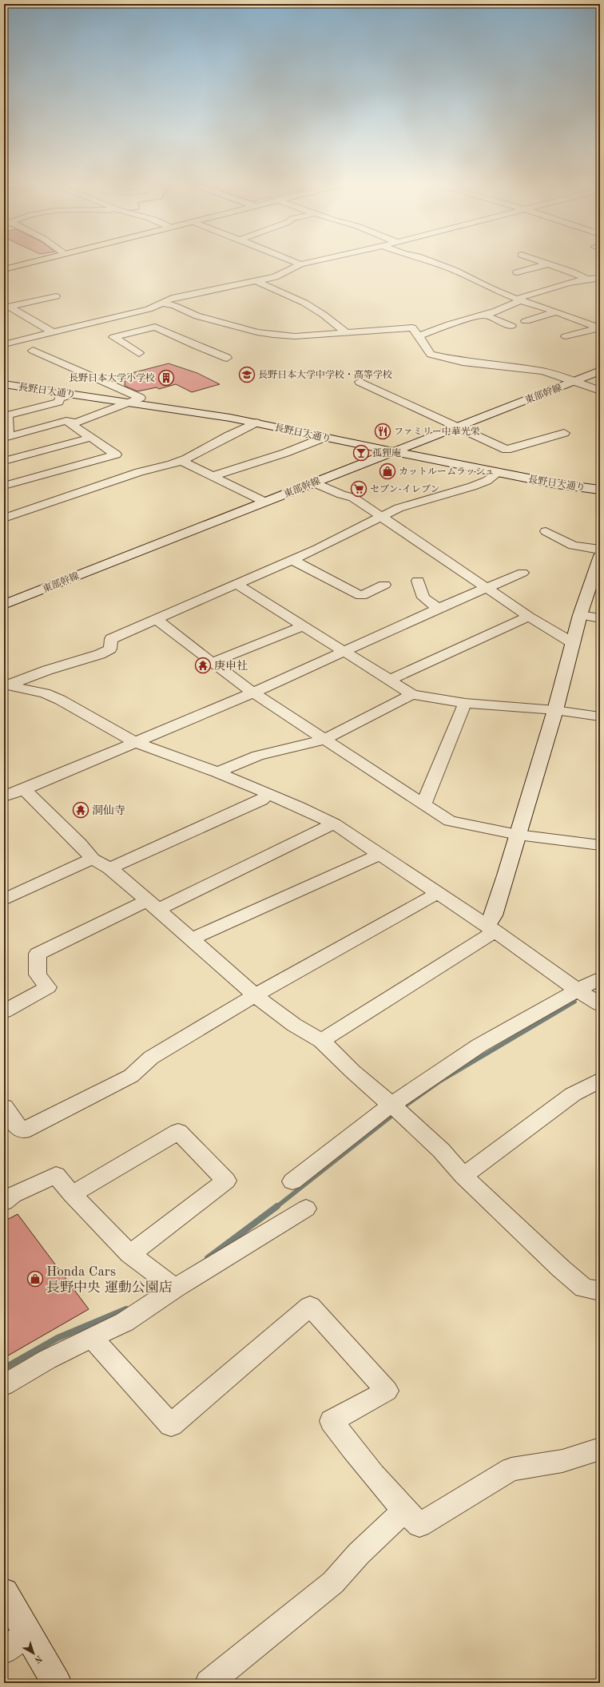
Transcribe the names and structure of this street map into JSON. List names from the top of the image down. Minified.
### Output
{"streets":{"street":["長野日大通り","東部幹線"]},"crossings":[["長野日大通り","東部幹線"]],"places":{"school or university":["長野日本大学中学校・高等学校"],"building":["長野日本大学小学校"],"restaurant":["ファミリー中華光栄"],"bar":["孤狸庵"],"shop":["カットルームラッシュ","Honda Cars 長野中央 運動公園店"],"supermarket":["セブン-イレブン"],"temple":["庚申社","洞仙寺"]},"north":"bottom right"}
